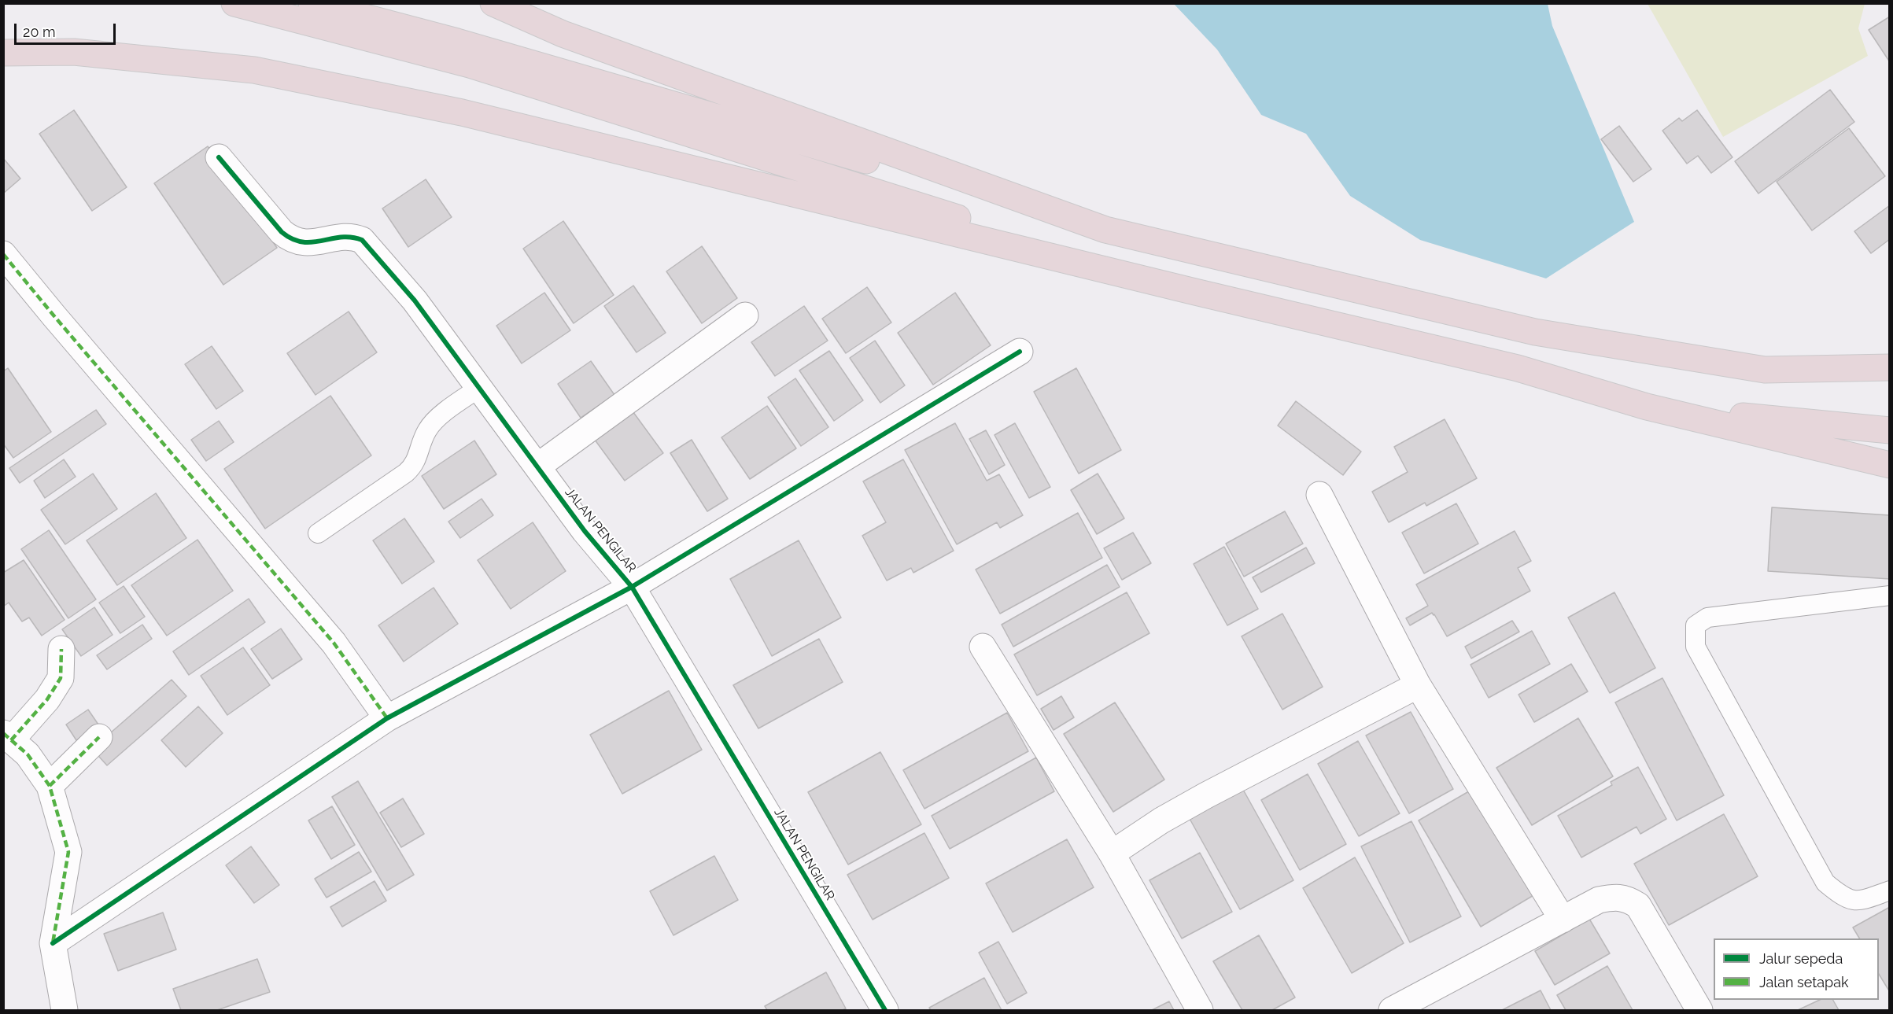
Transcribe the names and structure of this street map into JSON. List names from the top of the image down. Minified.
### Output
{"streets":{"street":["JALAN PENGILAR"]},"legend":["Jalur sepeda","Jalan setapak"],"scale_bar":"20 m"}
